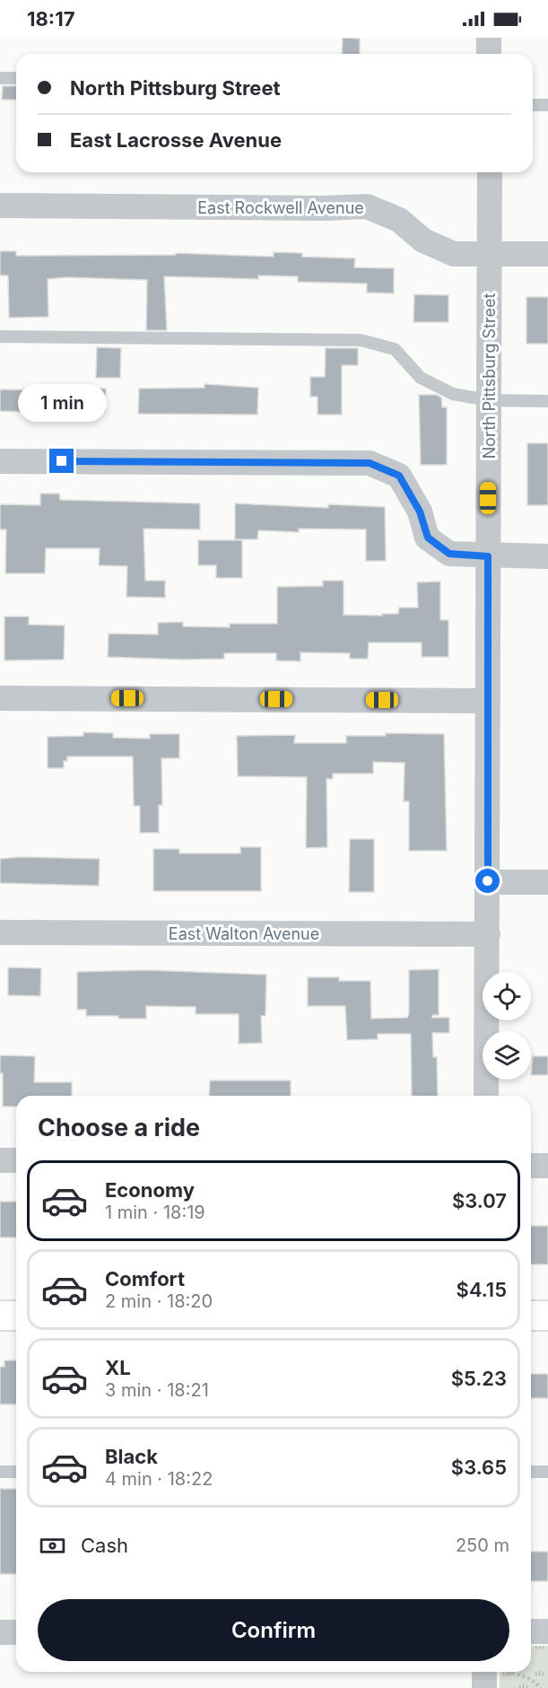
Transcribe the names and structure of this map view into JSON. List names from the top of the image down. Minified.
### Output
{"streets":{"street":["East Rockwell Avenue","North Pittsburg Street","East Walton Avenue"]},"crossings":[["East Rockwell Avenue","North Pittsburg Street"],["North Pittsburg Street","East Walton Avenue"]],"page":{"status":"18:17","banner":["North Pittsburg Street","East Lacrosse Avenue"],"bubble":"1 min","heading":"Choose a ride","list":[{"name":"Economy","note":"1 min · 18:19","value":"$3.07"},{"name":"Comfort","note":"2 min · 18:20","value":"$4.15"},{"name":"XL","note":"3 min · 18:21","value":"$5.23"},{"name":"Black","note":"4 min · 18:22","value":"$3.65"}],"pay":["Cash","250 m"],"buttons":"Confirm"}}
